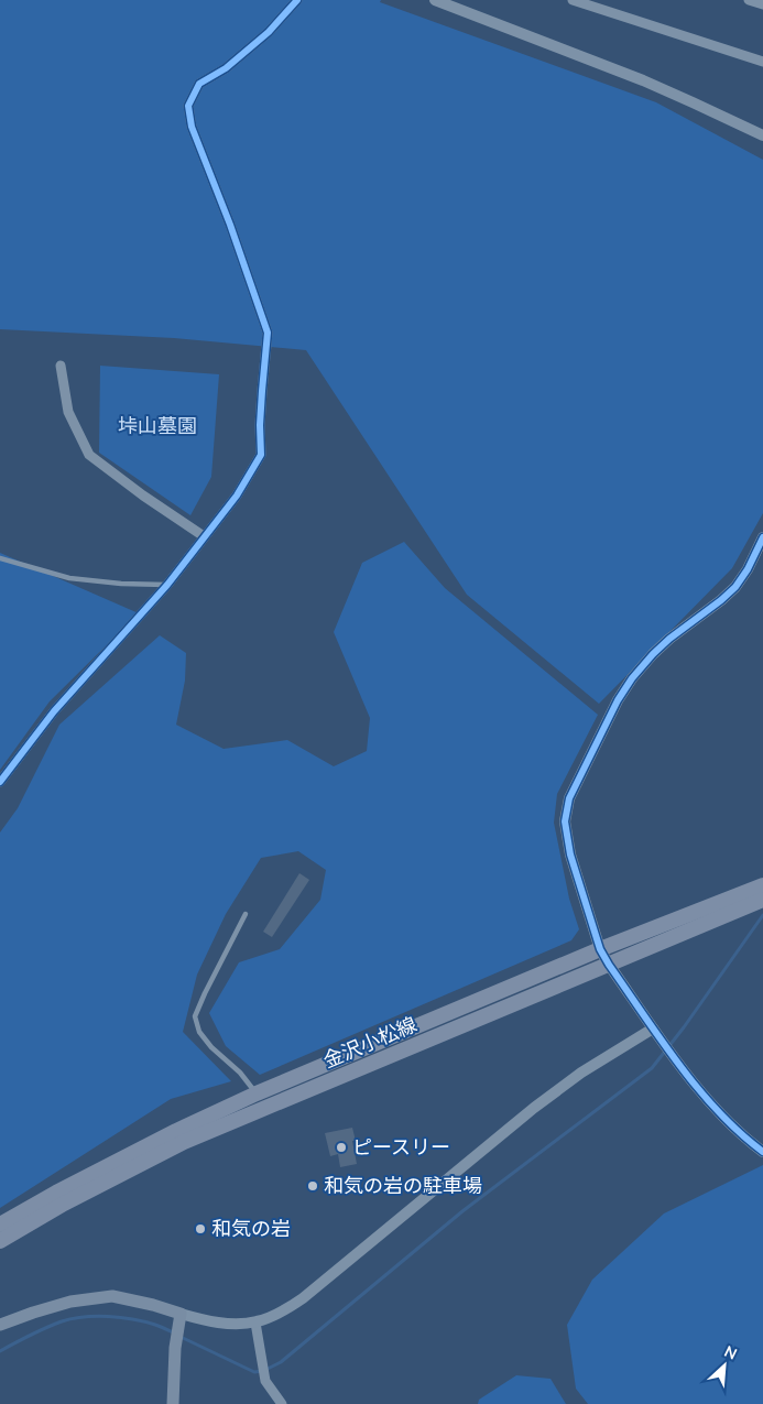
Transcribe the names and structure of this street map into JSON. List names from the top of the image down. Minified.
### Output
{"streets":{"main road":["金沢小松線"]},"parks":["垰山墓園"],"places":["ピースリー","和気の岩の駐車場","和気の岩"],"north":"top right"}
